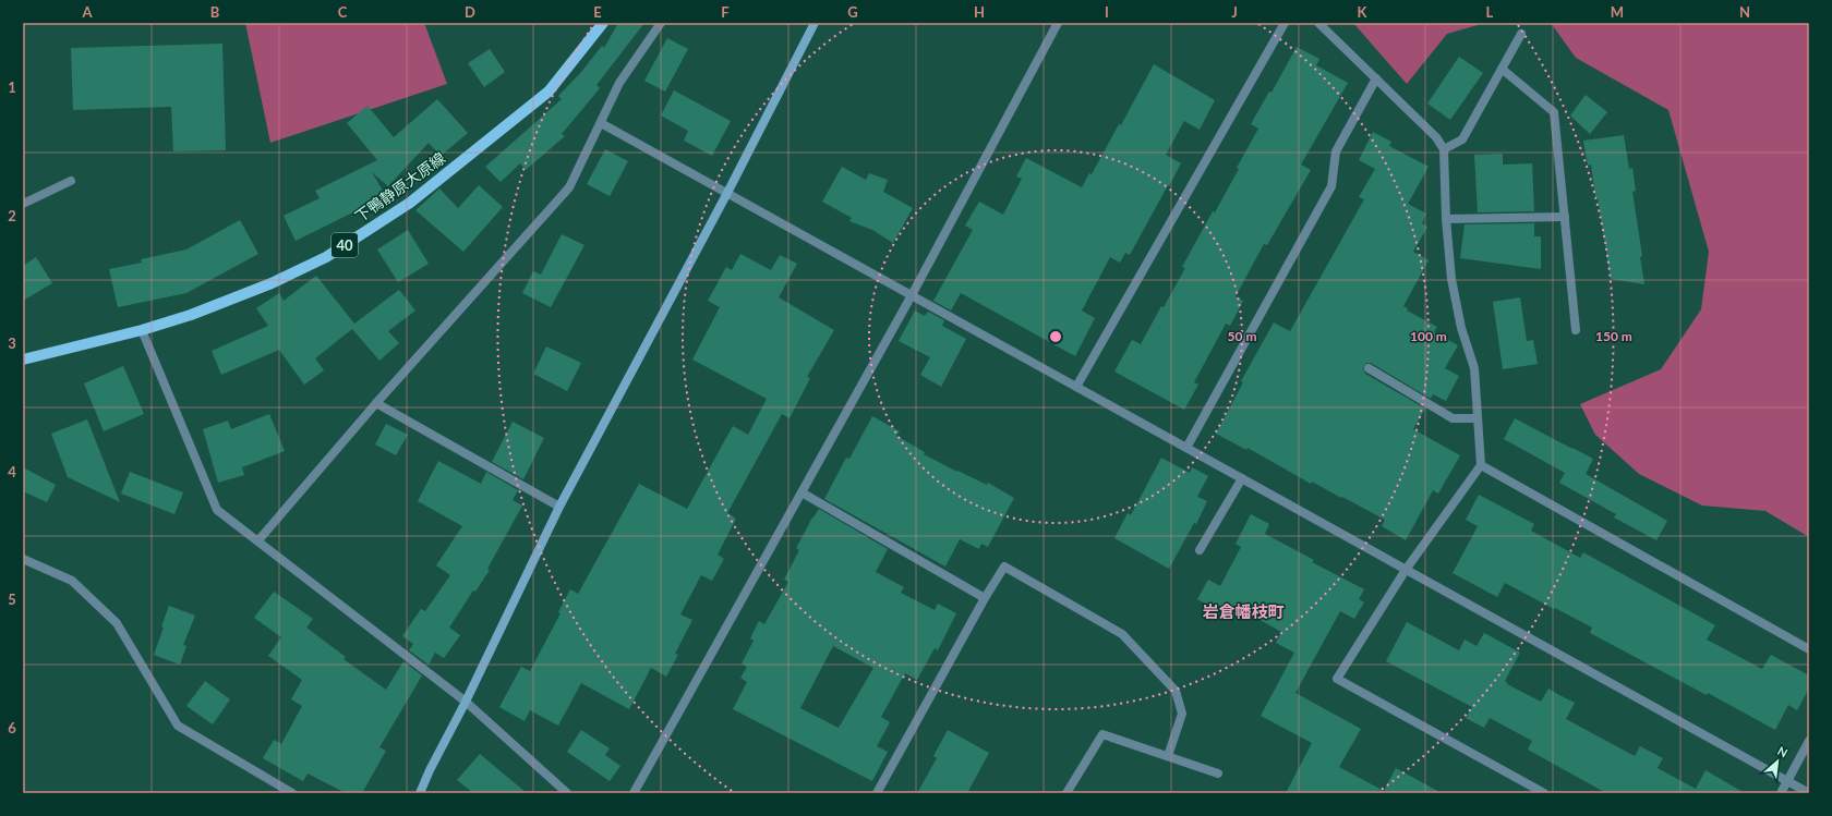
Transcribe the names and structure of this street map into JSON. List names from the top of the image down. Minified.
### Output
{"streets":{"main road":["下鴨静原大原線","40"]},"districts":["岩倉幡枝町"],"north":"top right","grid":{"columns":["A","B","C","D","E","F","G","H","I","J","K","L","M","N"],"rows":["1","2","3","4","5","6"]},"rings":["50 m","100 m","150 m"]}
